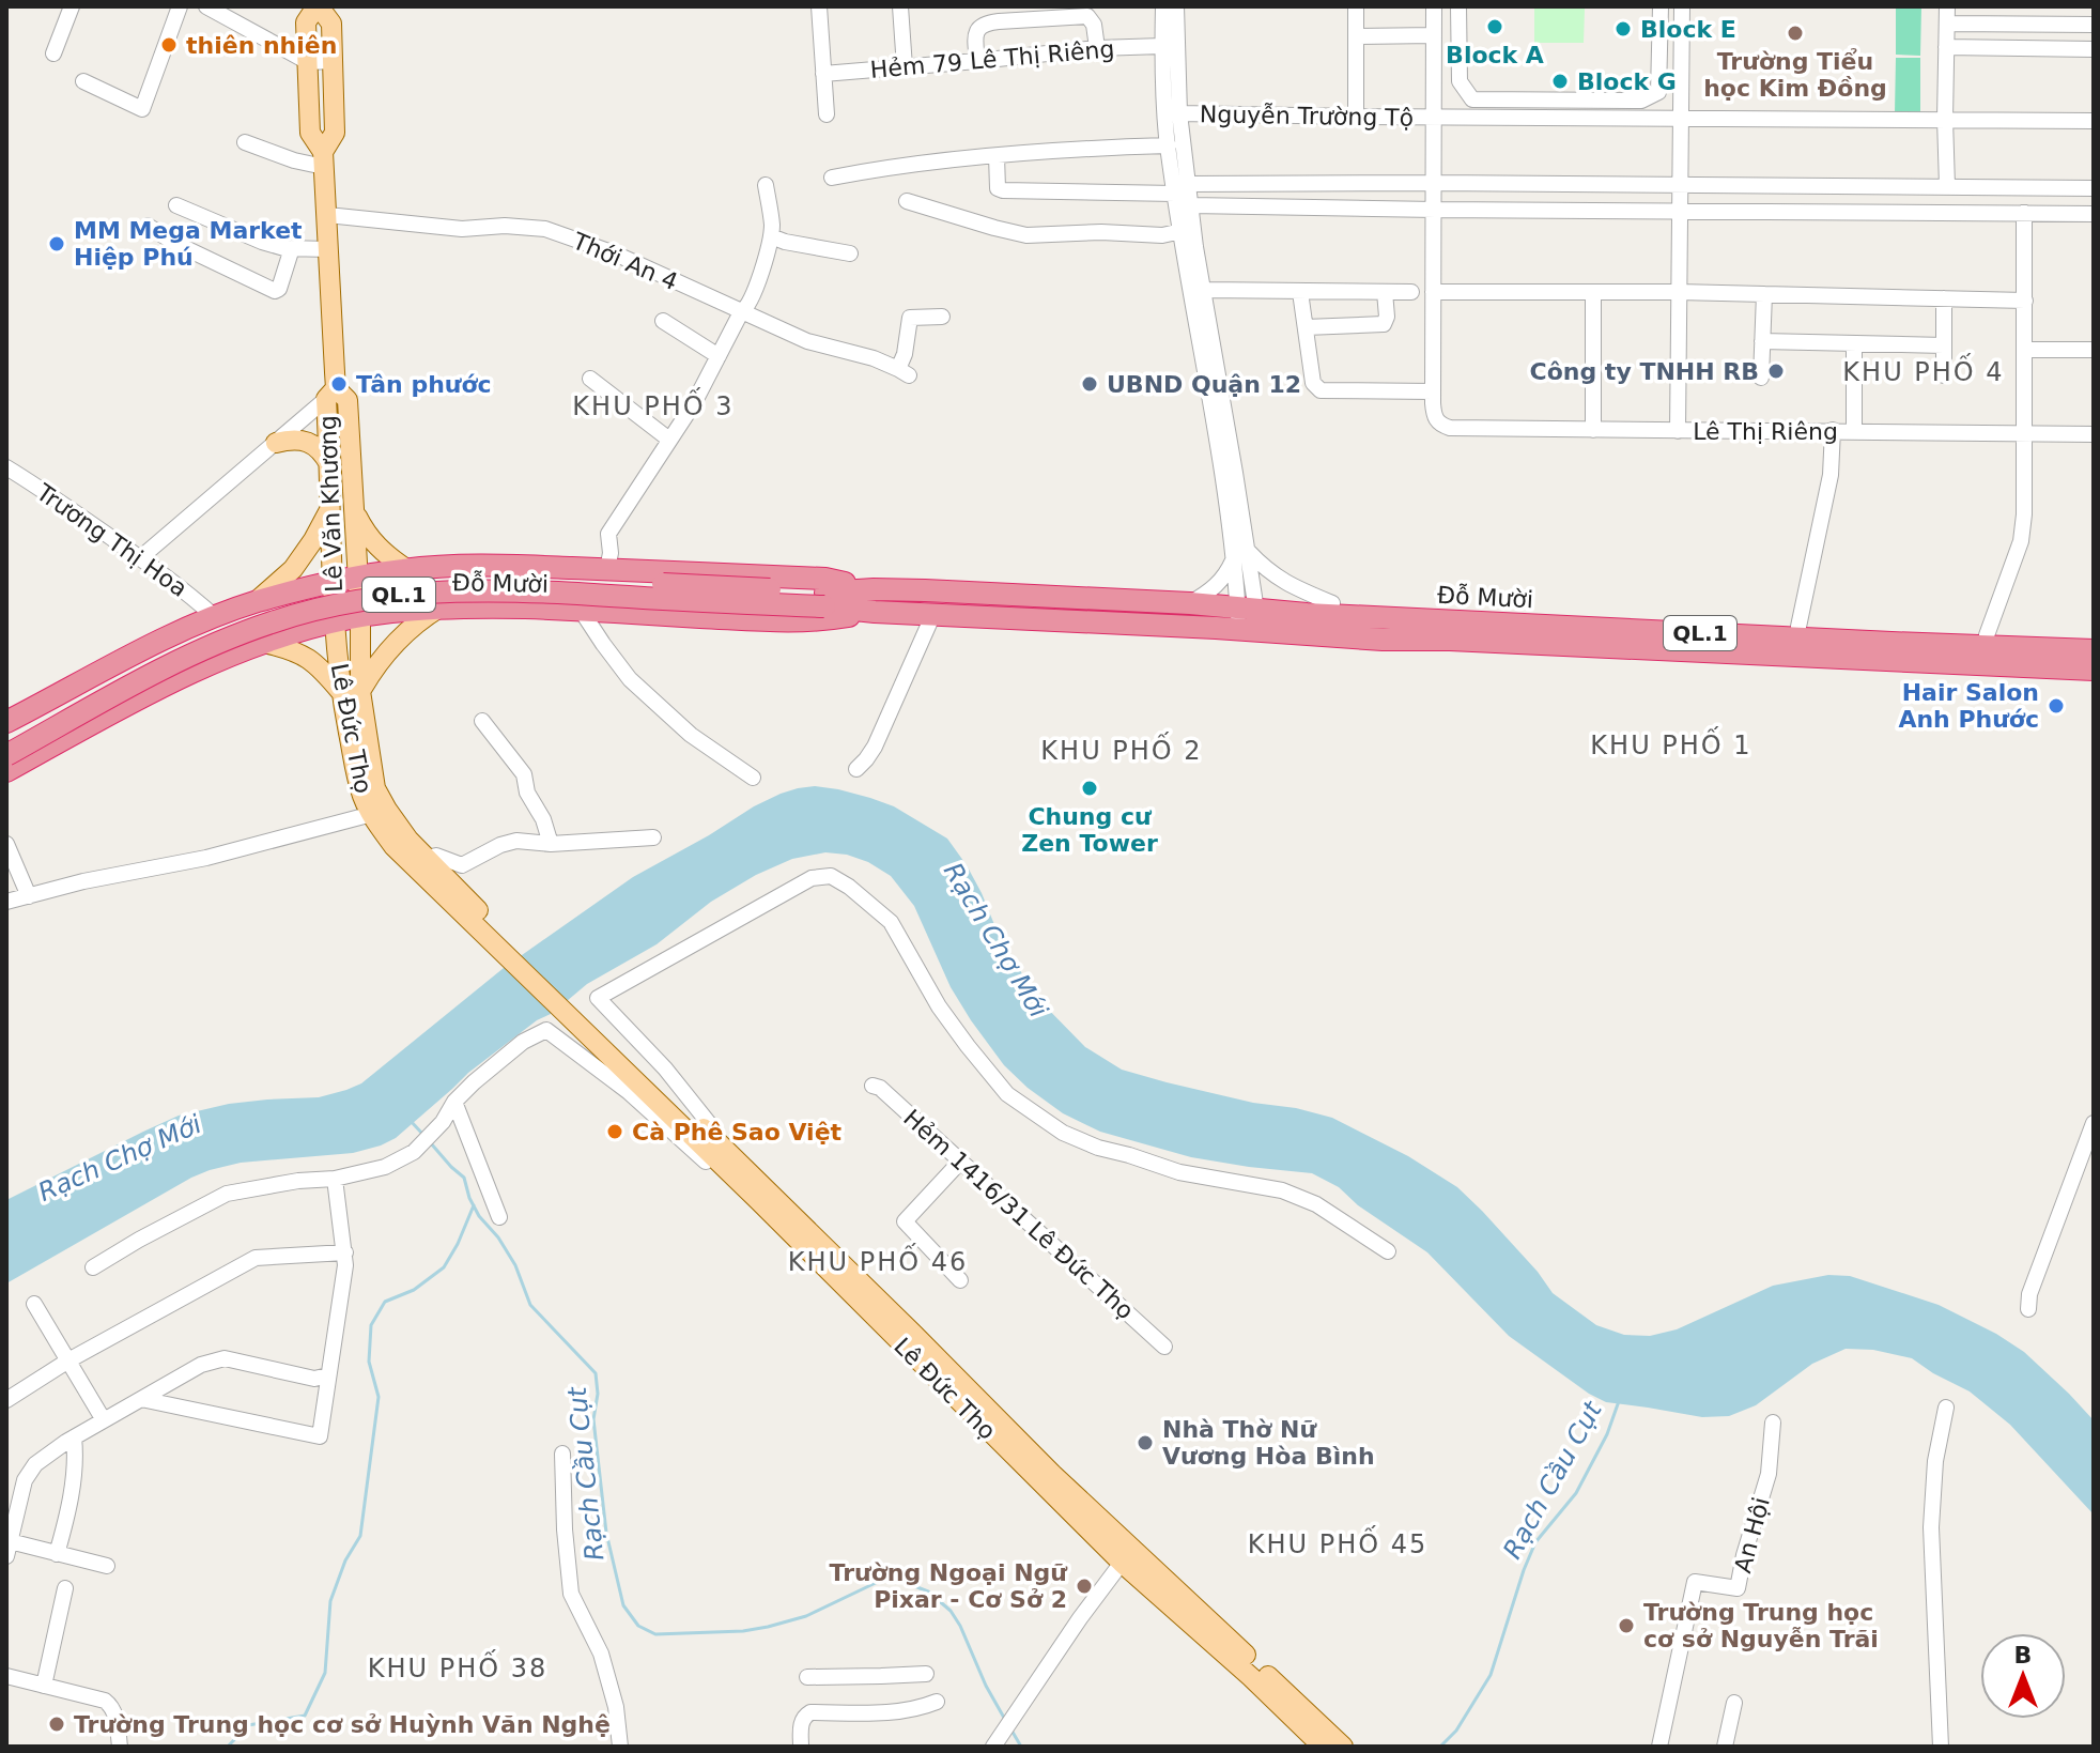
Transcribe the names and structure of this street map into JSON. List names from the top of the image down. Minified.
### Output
{"streets":{"highway":["Đỗ Mười","QL.1"],"main road":["Lê Văn Khương","Lê Đức Thọ"],"street":["Hẻm 79 Lê Thị Riêng","Nguyễn Trường Tộ","Thới An 4","Lê Thị Riêng","Trương Thị Hoa","Hẻm 1416/31 Lê Đức Thọ","An Hội"]},"crossings":[["Thới An 4","Lê Văn Khương"],["Lê Văn Khương","Đỗ Mười"],["Lê Văn Khương","Lê Đức Thọ"],["Trương Thị Hoa","Đỗ Mười"],["Đỗ Mười","QL.1"],["Đỗ Mười","Lê Đức Thọ"]],"districts":["KHU PHỐ 4","KHU PHỐ 3","KHU PHỐ 1","KHU PHỐ 2","KHU PHỐ 46","KHU PHỐ 45","KHU PHỐ 38"],"water":["Rạch Chợ Mới","Rạch Cầu Cụt"],"places":["Block A","Block E","Trường Tiểu học Kim Đồng","thiên nhiên","Block G","MM Mega Market Hiệp Phú","Công ty TNHH RB","Tân phước","UBND Quận 12","Hair Salon Anh Phước","Chung cư Zen Tower","Cà Phê Sao Việt","Nhà Thờ Nữ Vương Hòa Bình","Trường Ngoại Ngữ Pixar - Cơ Sở 2","Trường Trung học cơ sở Nguyễn Trãi","Trường Trung học cơ sở Huỳnh Văn Nghệ"],"north":"top"}
